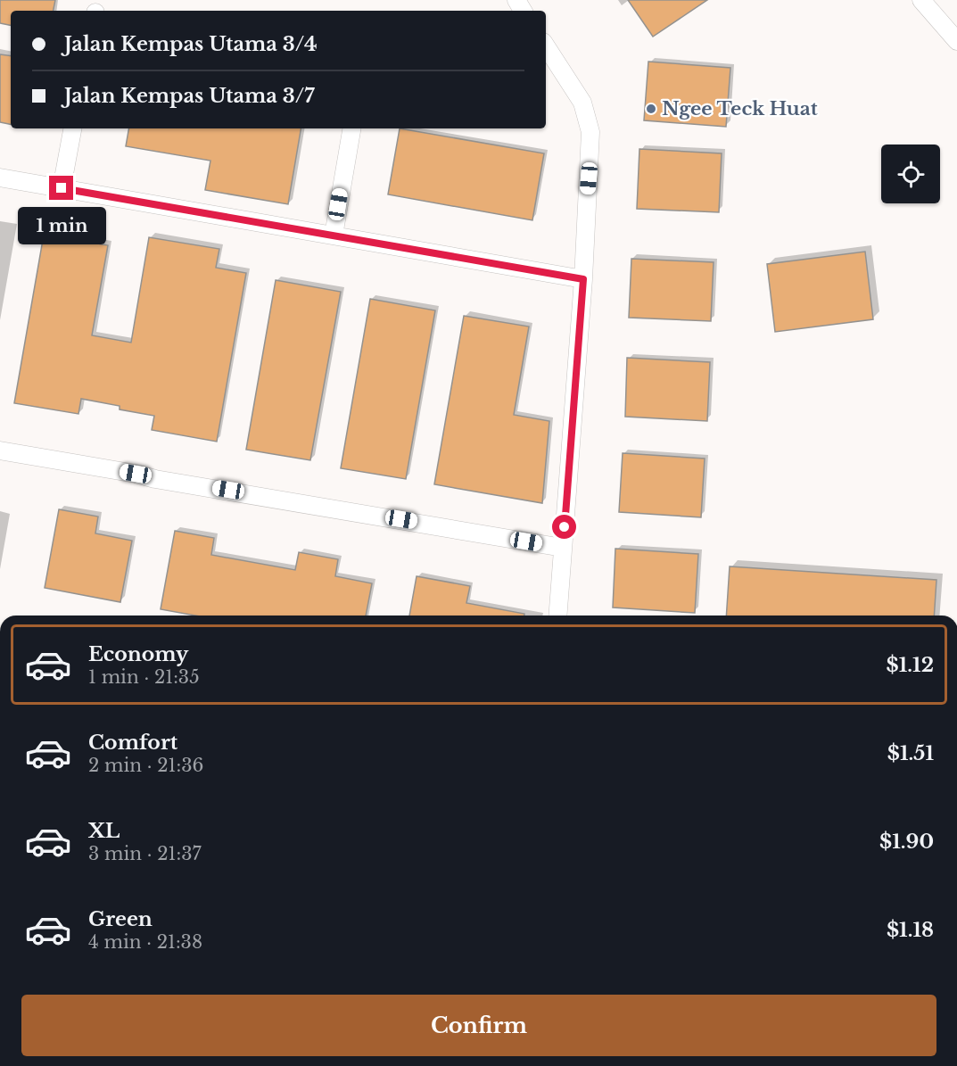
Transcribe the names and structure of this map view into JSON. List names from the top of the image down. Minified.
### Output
{"places":["Ngee Teck Huat"],"page":{"banner":["Jalan Kempas Utama 3/4","Jalan Kempas Utama 3/7"],"bubble":"1 min","list":[{"name":"Economy","note":"1 min · 21:35","value":"$1.12"},{"name":"Comfort","note":"2 min · 21:36","value":"$1.51"},{"name":"XL","note":"3 min · 21:37","value":"$1.90"},{"name":"Green","note":"4 min · 21:38","value":"$1.18"}],"buttons":"Confirm"}}
